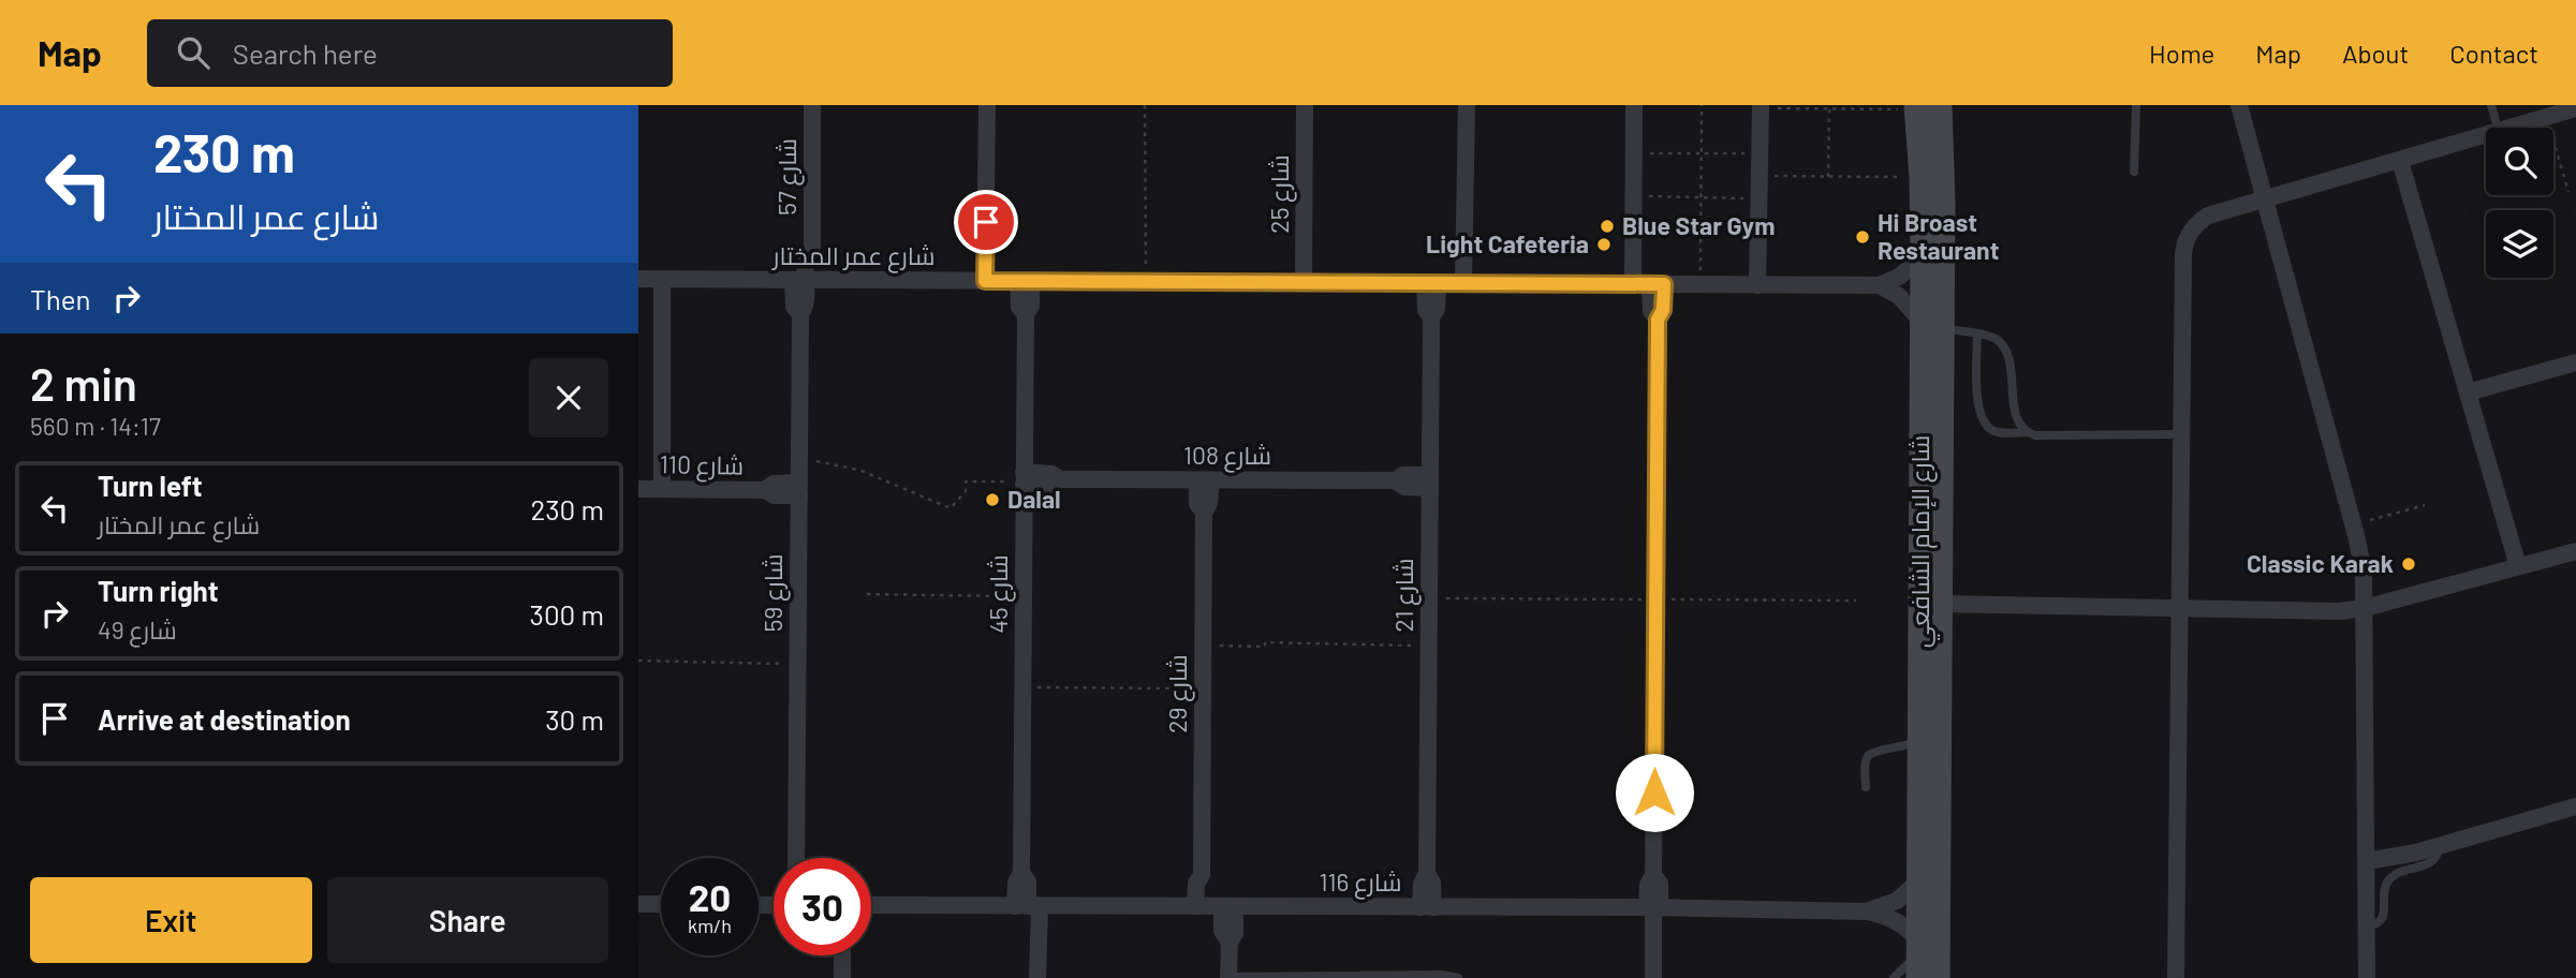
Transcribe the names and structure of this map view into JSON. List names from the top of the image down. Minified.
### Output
{"streets":{"street":["شارع 57","شارع 25","شارع عمر المختار","شارع 108","شارع 110","شارع الإمام الشافعي","شارع 59","شارع 45","شارع 21","شارع 29","شارع 116"]},"crossings":[["شارع 57","شارع عمر المختار"],["شارع 57","شارع 59"],["شارع 25","شارع عمر المختار"],["شارع عمر المختار","شارع 59"],["شارع عمر المختار","شارع 45"],["شارع عمر المختار","شارع 21"],["شارع 108","شارع 45"],["شارع 108","شارع 21"],["شارع 108","شارع 29"],["شارع 110","شارع 59"],["شارع الإمام الشافعي","شارع 116"],["شارع 45","شارع 116"],["شارع 21","شارع 116"],["شارع 29","شارع 116"]],"places":["Blue Star Gym","Hi Broast Restaurant","Light Cafeteria","Dalal","Classic Karak"],"page":{"header":"Map","search":"Search here","nav":["Home","Map","About","Contact"],"turn":["230 m","شارع عمر المختار"],"then":"Then","heading":["2 min","560 m · 14:17"],"list":[{"name":"Turn left","note":"شارع عمر المختار","value":"230 m"},{"name":"Turn right","note":"شارع 49","value":"300 m"},{"name":"Arrive at destination","value":"30 m"}],"speed":"20 km/h","limit":"30","buttons":["Exit","Share"]}}
